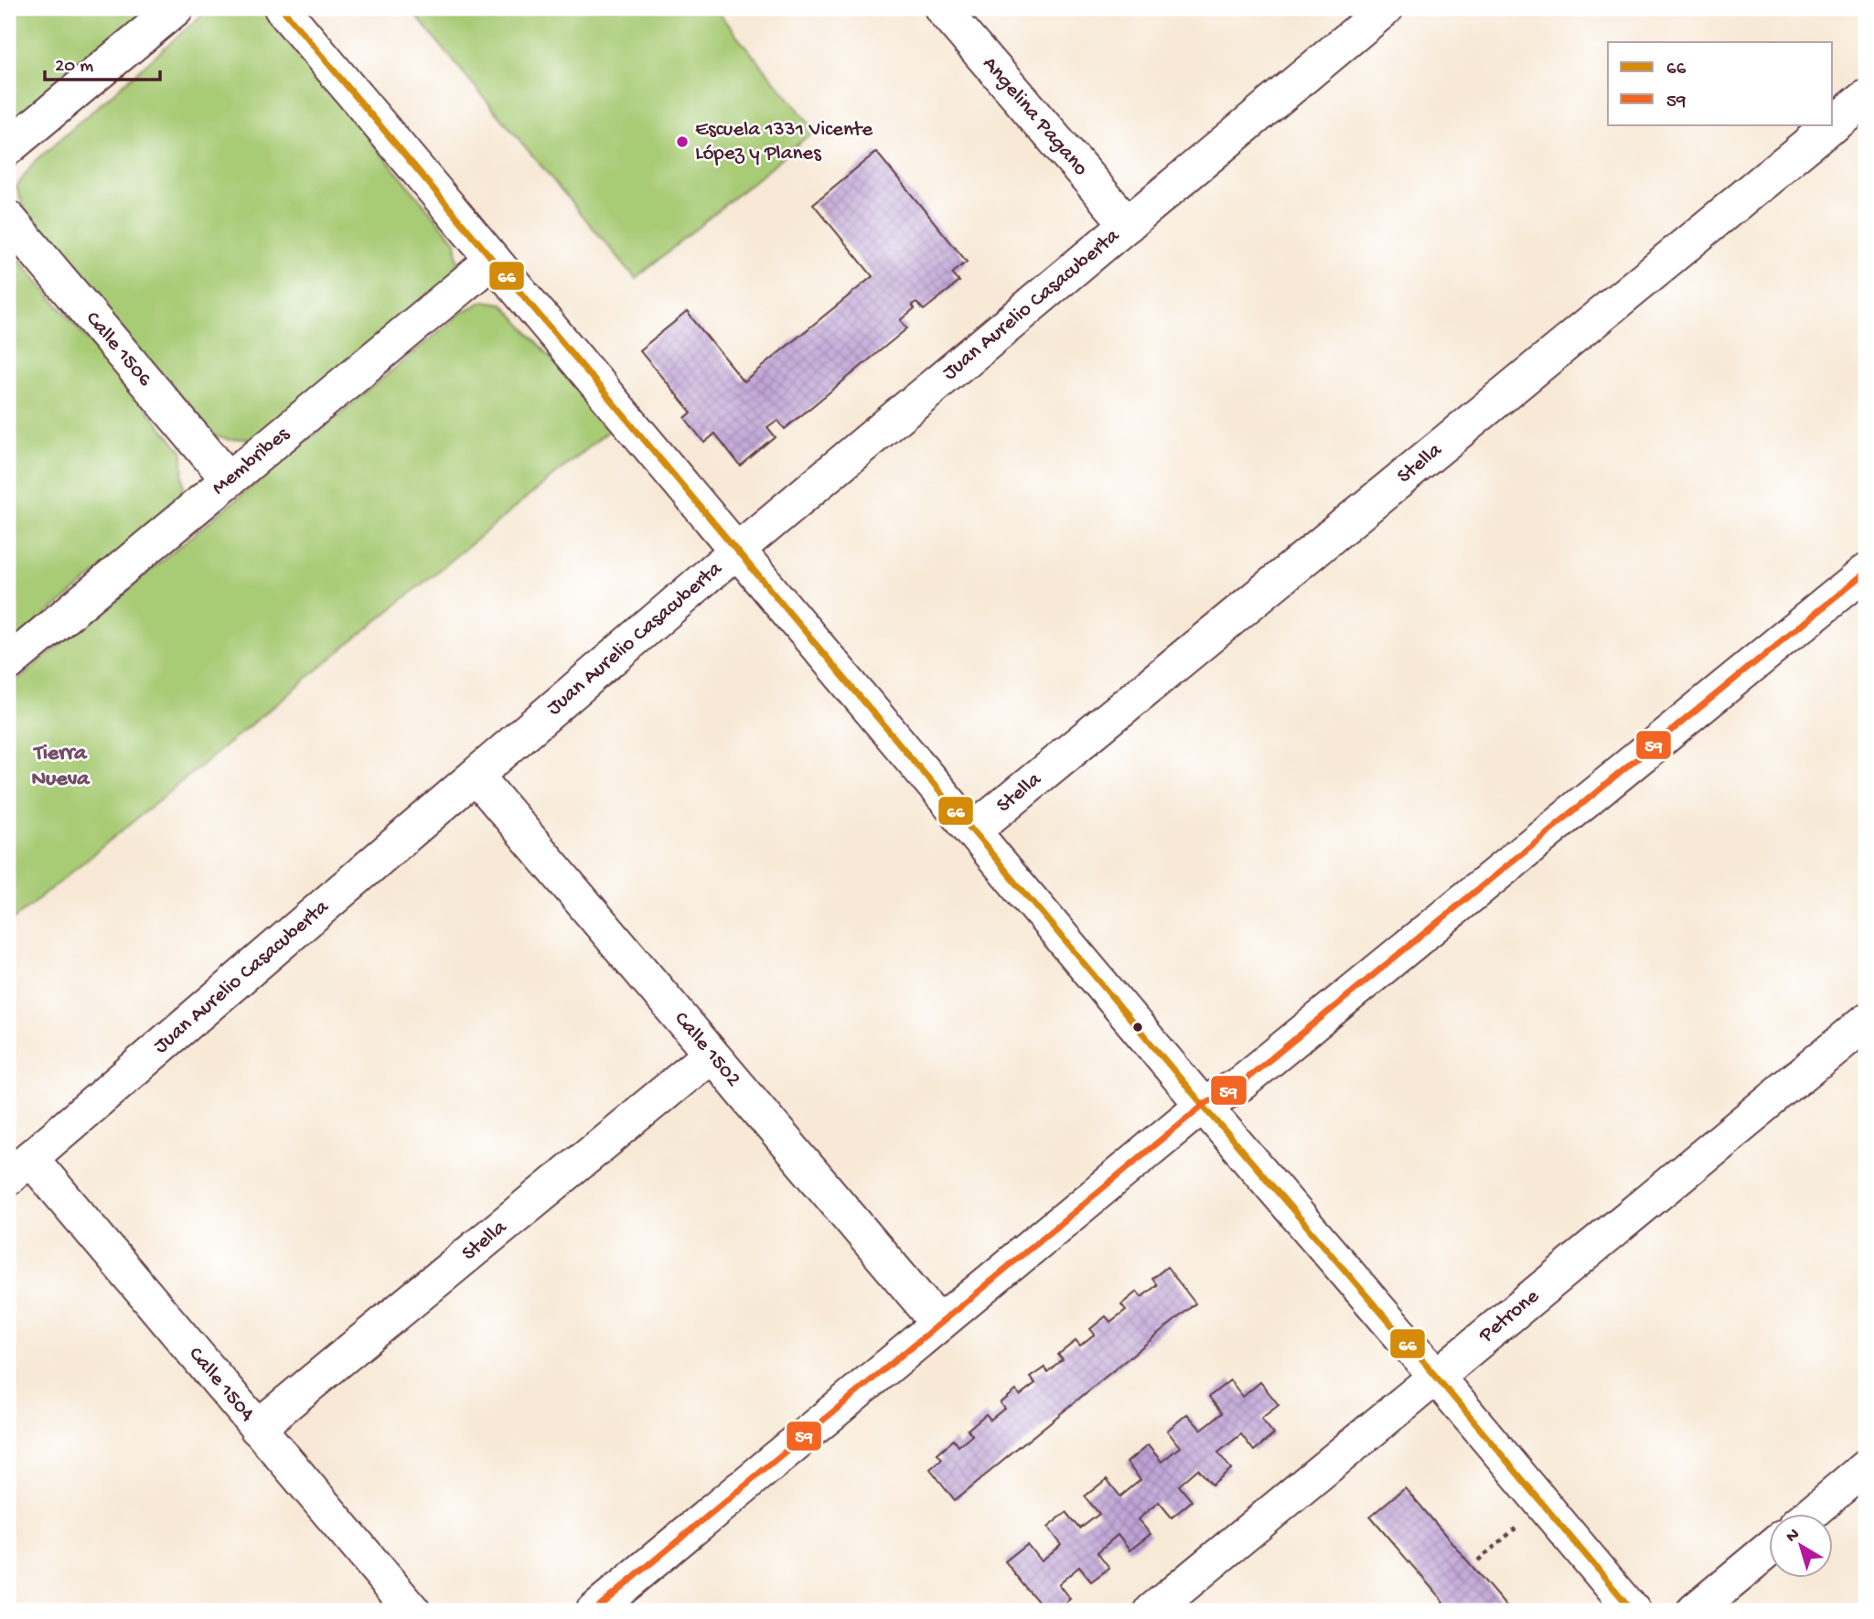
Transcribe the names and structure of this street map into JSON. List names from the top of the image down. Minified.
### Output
{"streets":{"street":["Angelina Pagano","Juan Aurelio Casacuberta","Calle 1506","Membribes","Stella","Calle 1502","Petrone","Calle 1504"]},"crossings":[["Angelina Pagano","Juan Aurelio Casacuberta"],["Juan Aurelio Casacuberta","Calle 1502"],["Juan Aurelio Casacuberta","Calle 1504"],["Calle 1506","Membribes"],["Stella","Calle 1502"],["Stella","Calle 1504"]],"districts":["Tierra Nueva"],"places":["Escuela 1331 Vicente López y Planes"],"lines":["transit line 66","transit line 59"],"legend":["66","59"],"scale_bar":"20 m","north":"top left"}
